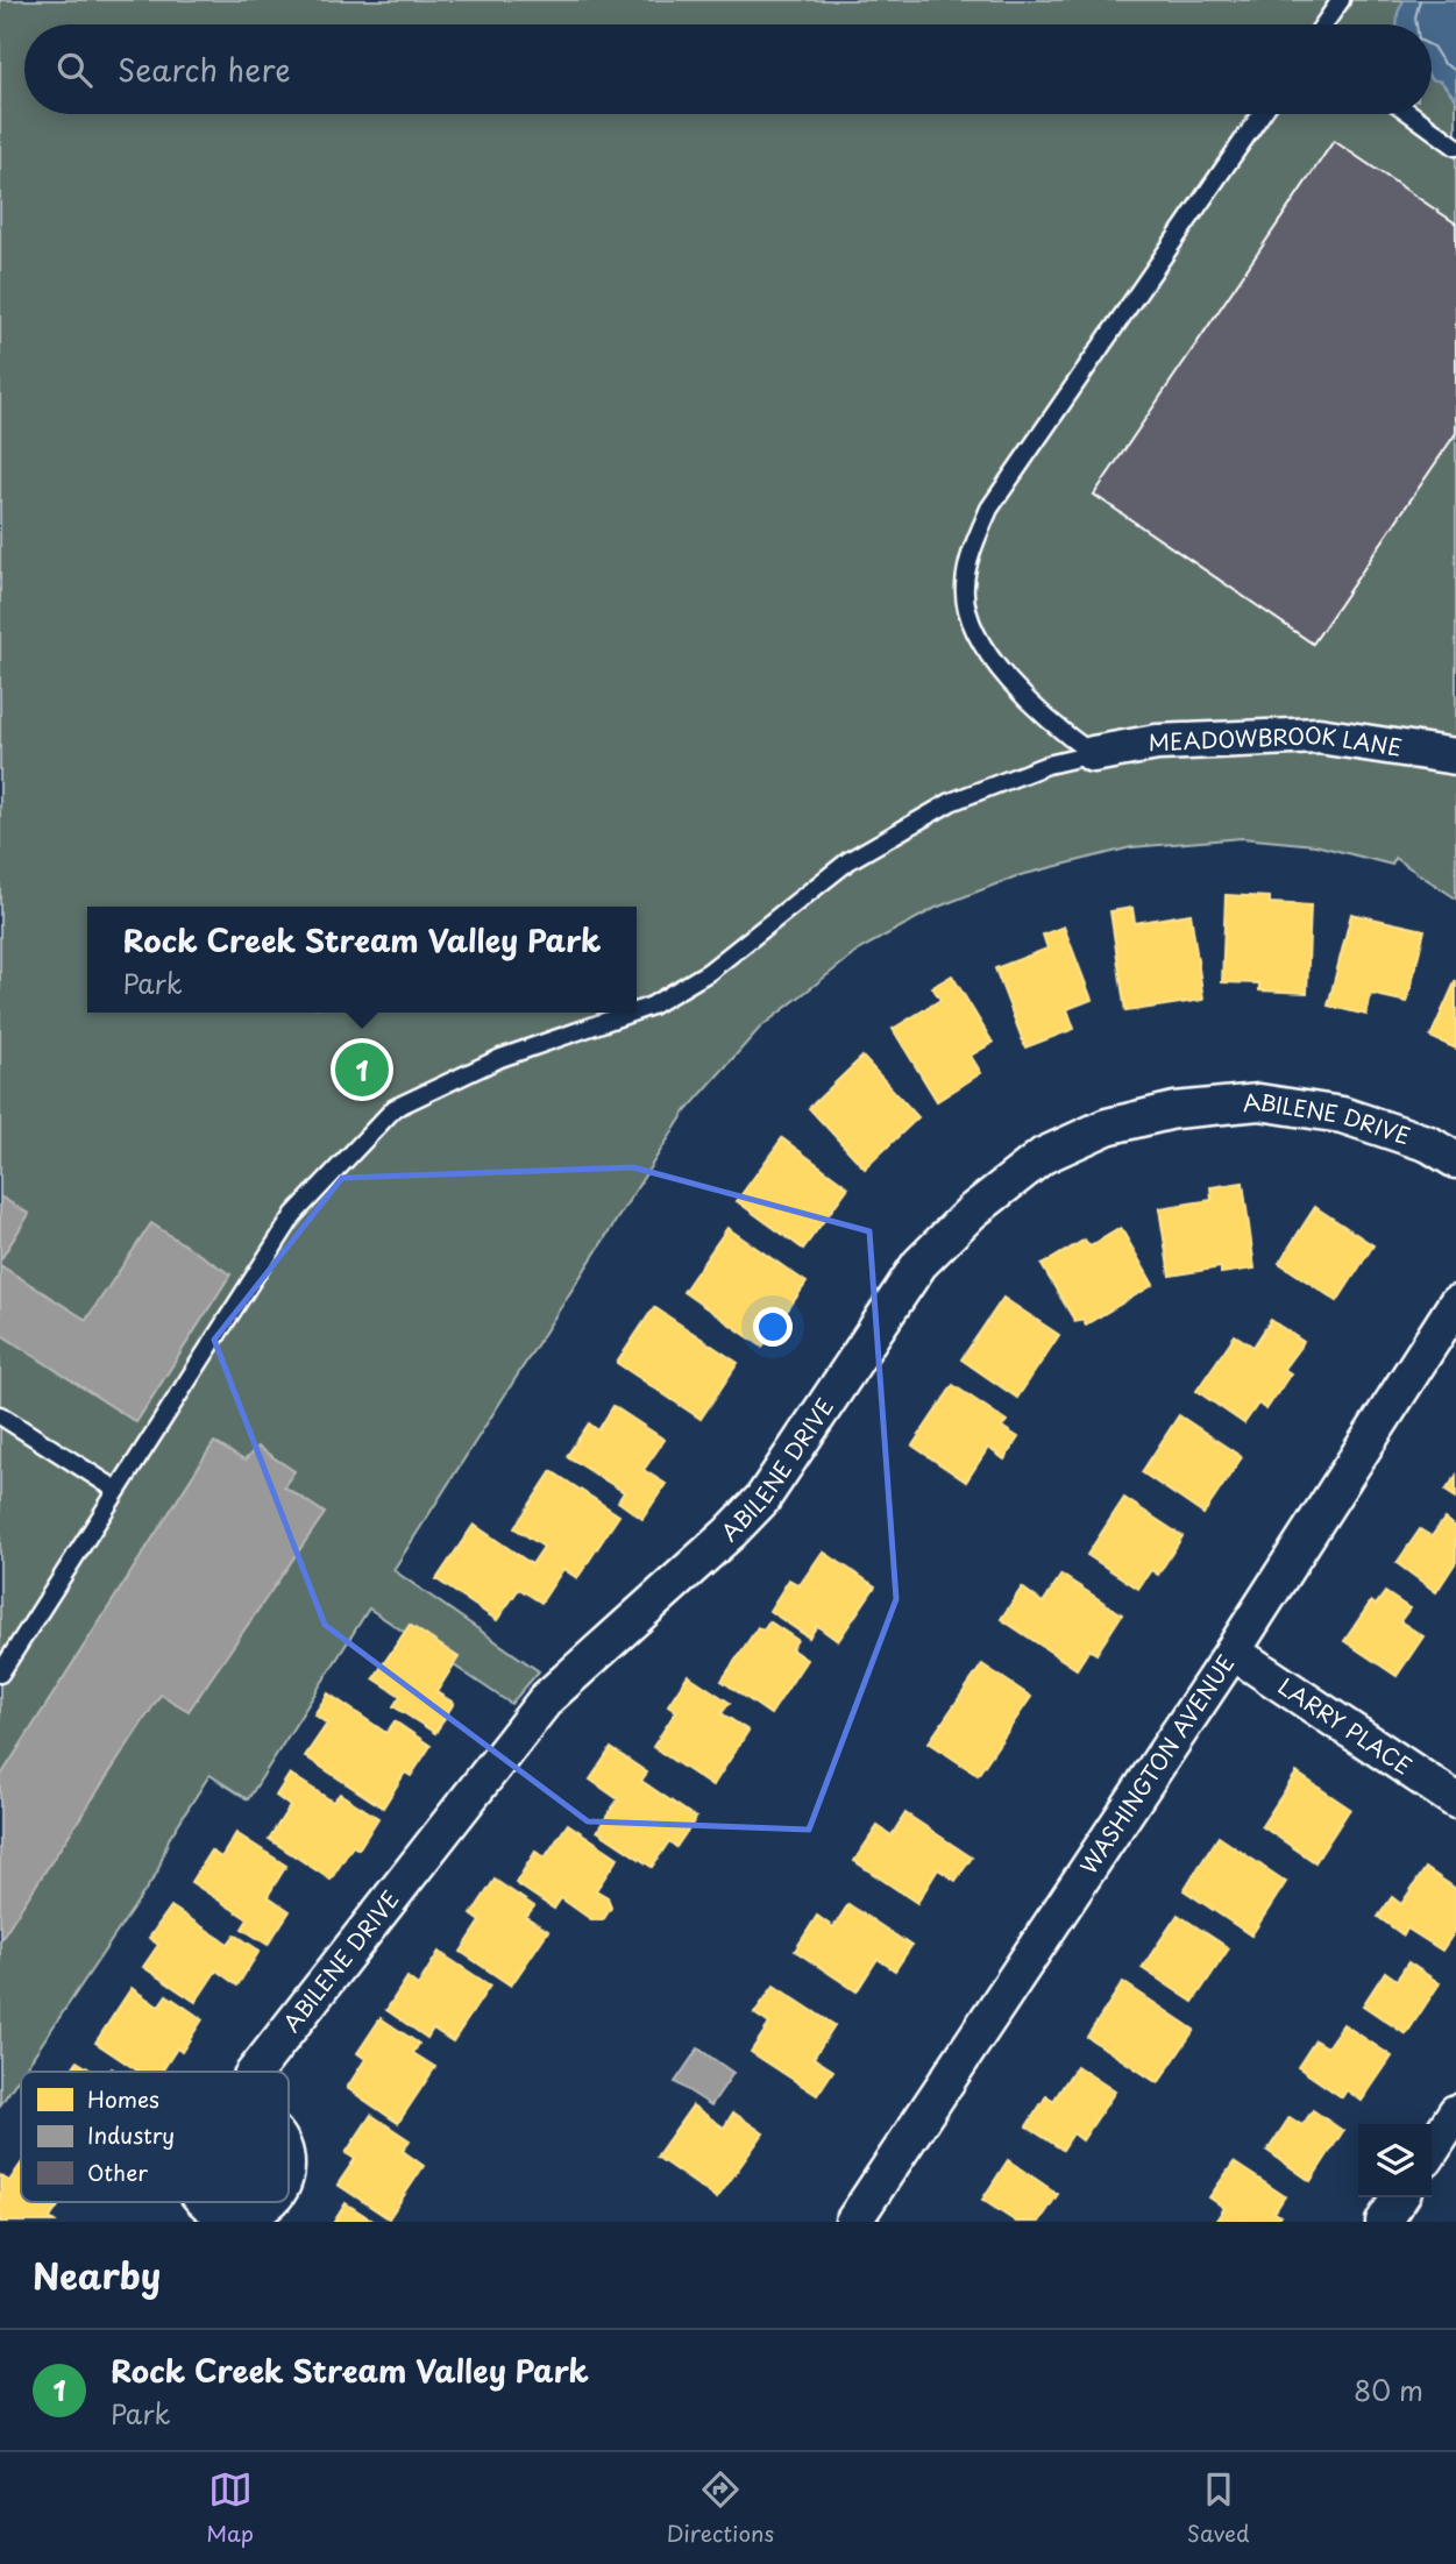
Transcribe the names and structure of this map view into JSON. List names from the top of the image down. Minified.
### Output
{"streets":{"street":["MEADOWBROOK LANE","ABILENE DRIVE","LARRY PLACE","WASHINGTON AVENUE"]},"crossings":[["LARRY PLACE","WASHINGTON AVENUE"]],"legend":["Homes","Industry","Other"],"page":{"search":"Search here","popup":["Rock Creek Stream Valley Park","Park"],"pins":"1","heading":"Nearby","list":[{"mark":"1","name":"Rock Creek Stream Valley Park","note":"Park","value":"80 m"}],"nav":["Map","Directions","Saved"]}}
